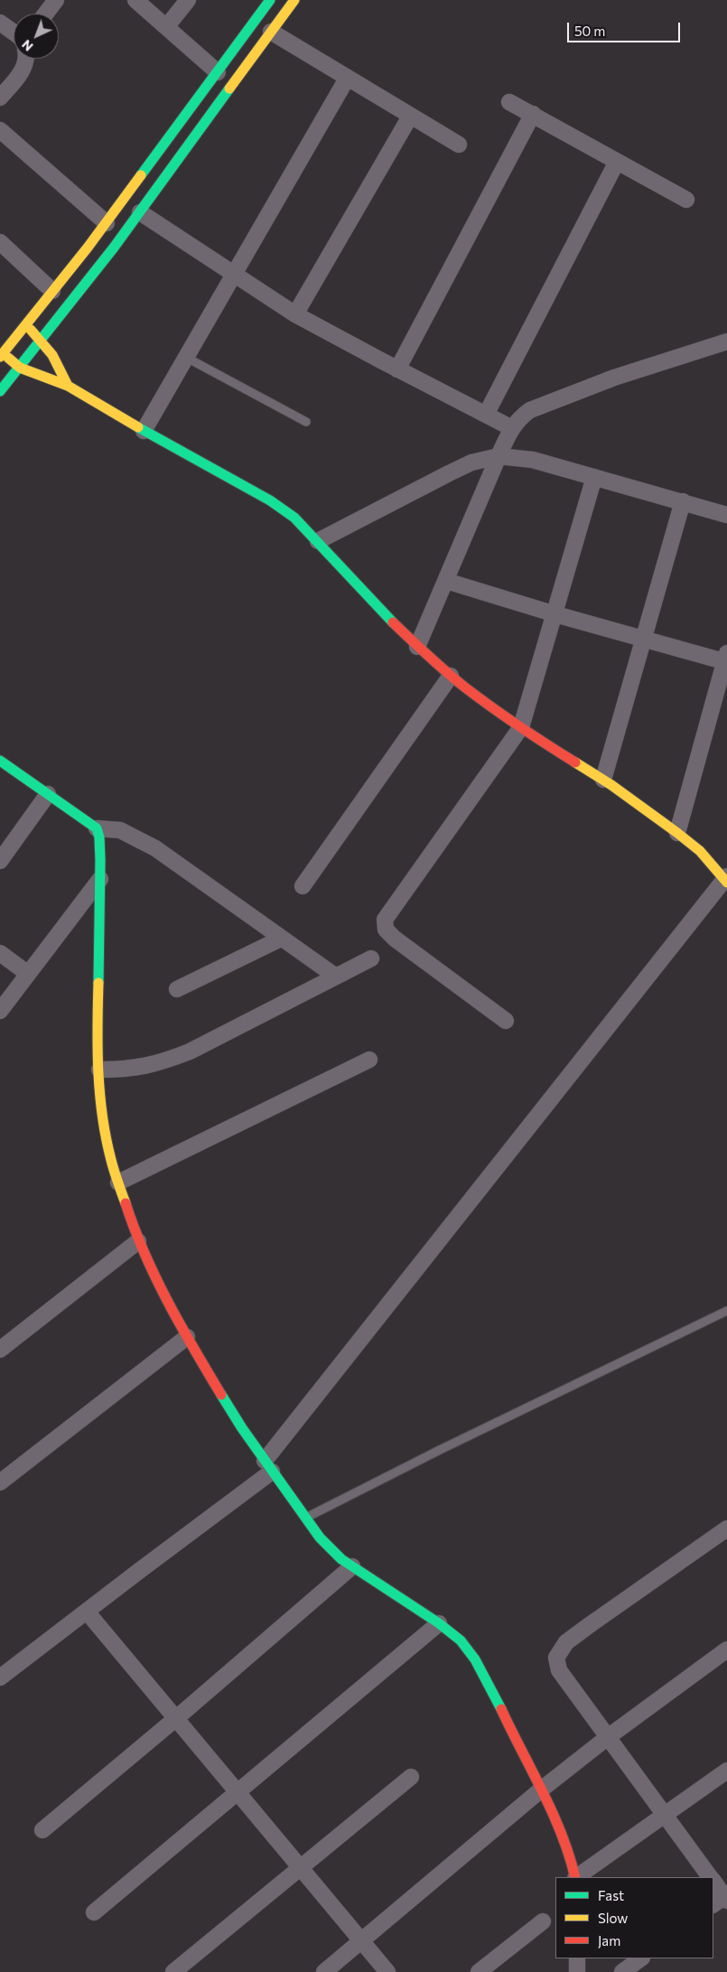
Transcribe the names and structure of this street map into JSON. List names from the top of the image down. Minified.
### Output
{"legend":["Fast","Slow","Jam"],"scale_bar":"50 m","north":"bottom left"}
